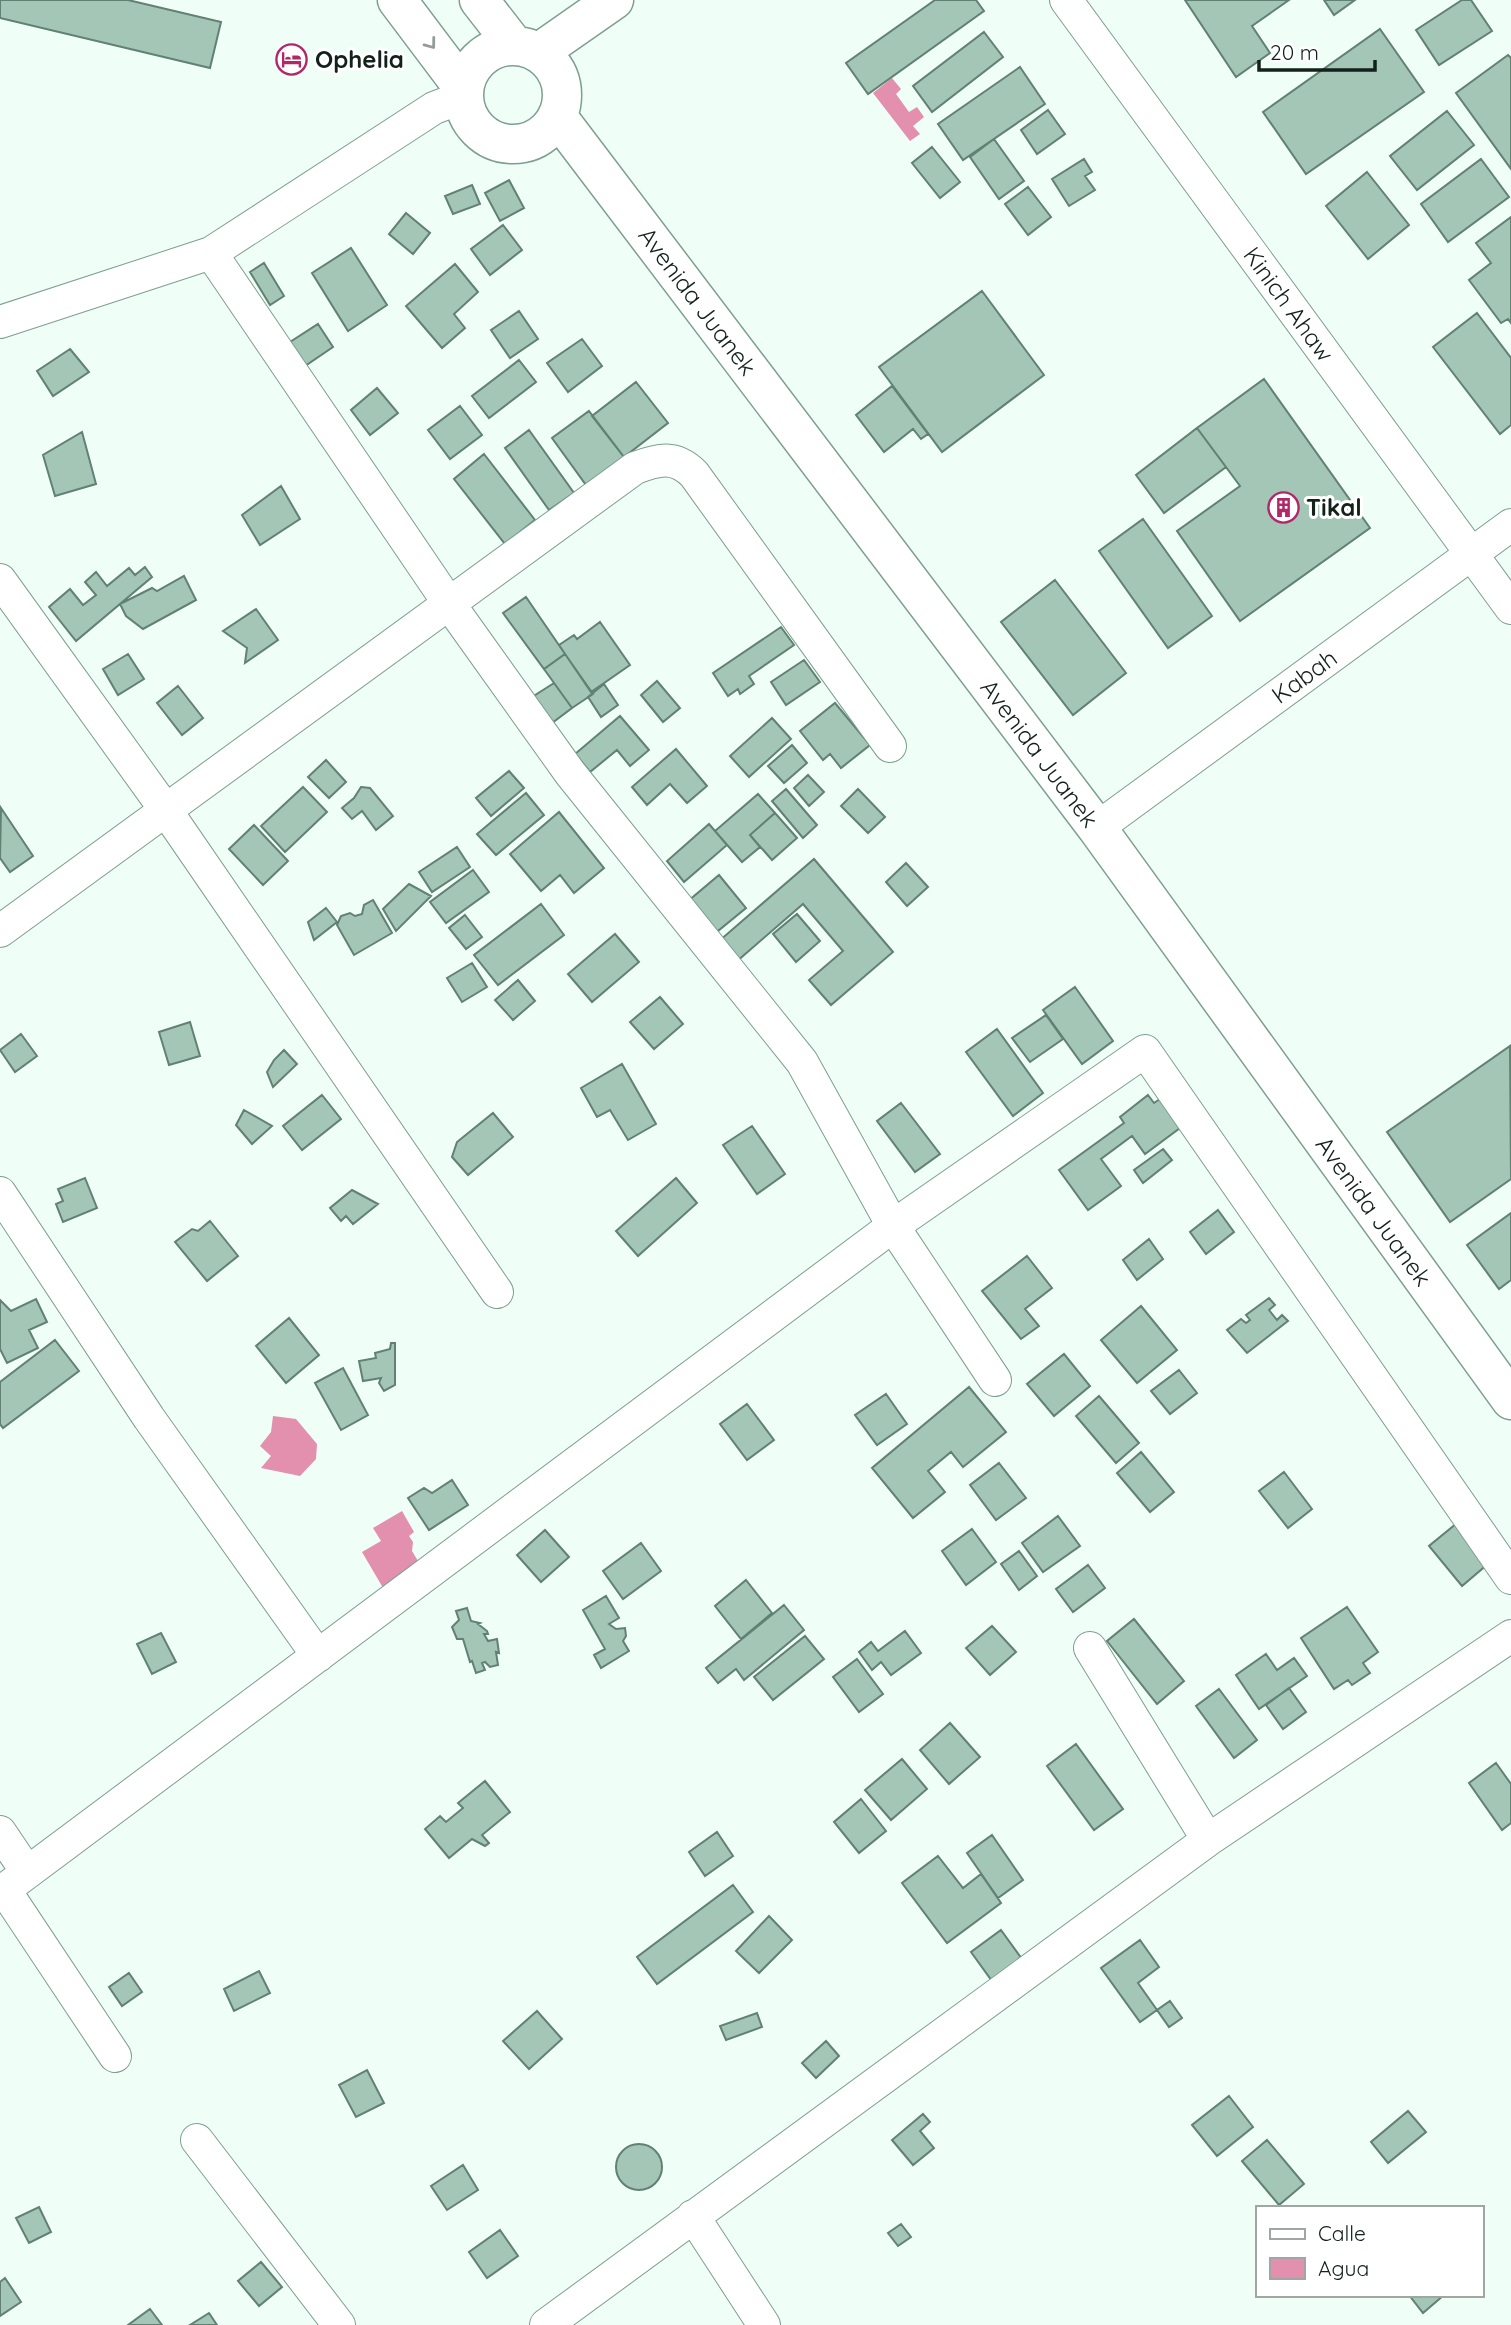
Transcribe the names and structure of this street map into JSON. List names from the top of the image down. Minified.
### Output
{"streets":{"street":["Avenida Juanek","Kinich Ahaw","Kabah"]},"crossings":[["Avenida Juanek","Kabah"],["Kinich Ahaw","Kabah"]],"places":{"hotel":["Ophelia"],"building":["Tikal"]},"legend":["Calle","Agua"],"scale_bar":"20 m"}
